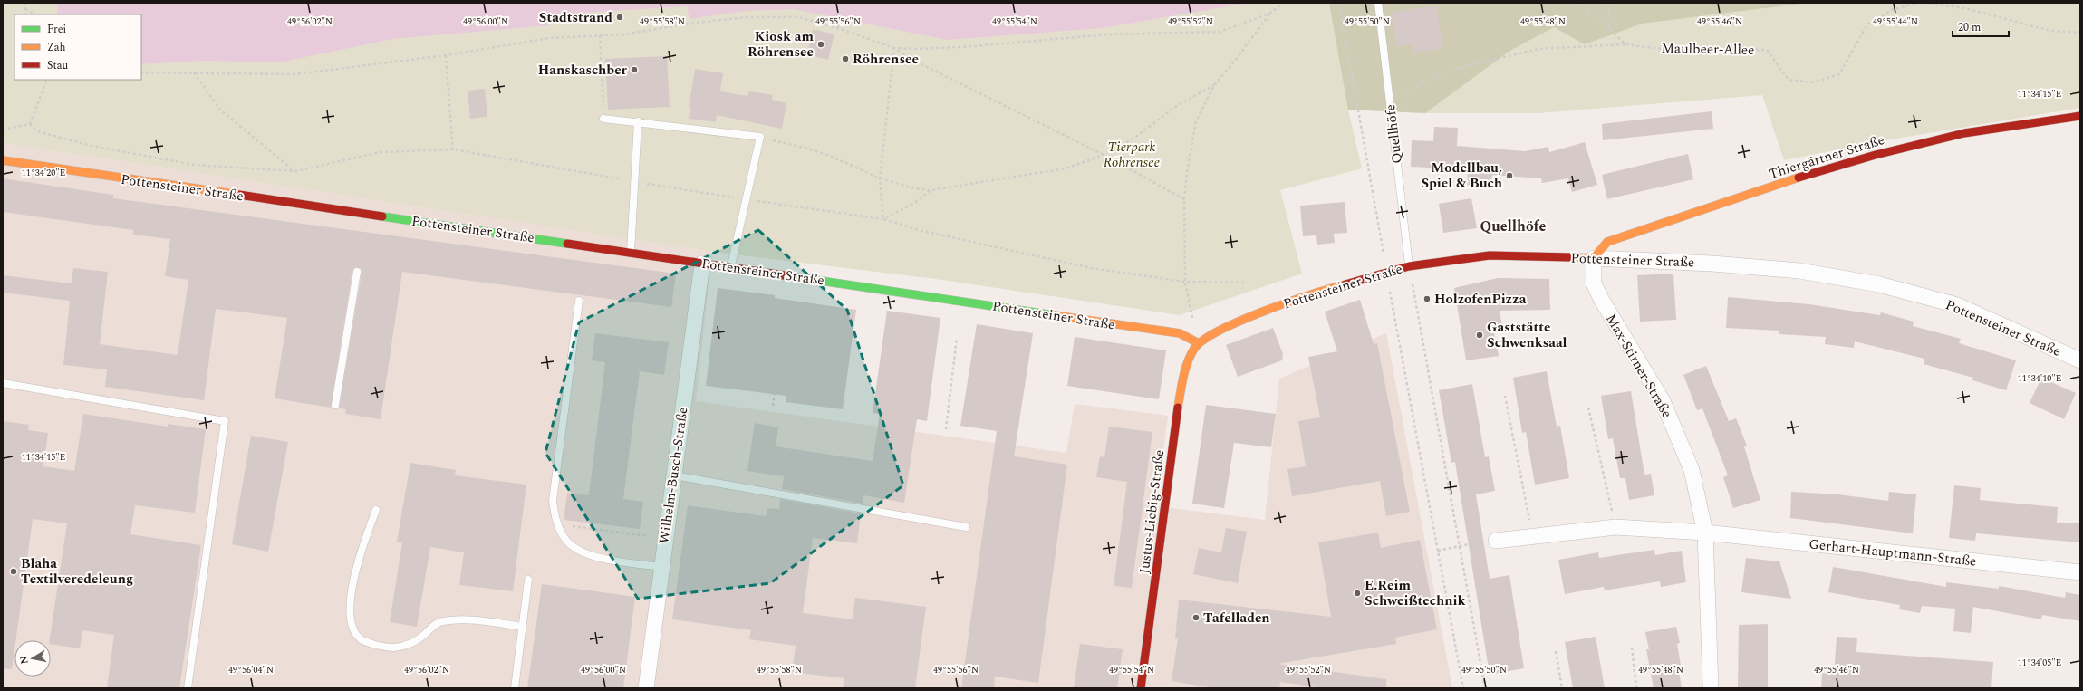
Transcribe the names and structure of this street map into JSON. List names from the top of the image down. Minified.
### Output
{"streets":{"main road":["Thiergärtner Straße","Pottensteiner Straße","Justus-Liebig-Straße"],"street":["Max-Stirner-Straße","Wilhelm-Busch-Straße","Gerhart-Hauptmann-Straße"],"lane":["Quellhöfe"],"path":["Maulbeer-Allee"]},"crossings":[["Quellhöfe","Pottensteiner Straße"],["Thiergärtner Straße","Pottensteiner Straße"],["Thiergärtner Straße","Max-Stirner-Straße"],["Pottensteiner Straße","Max-Stirner-Straße"],["Pottensteiner Straße","Wilhelm-Busch-Straße"],["Pottensteiner Straße","Justus-Liebig-Straße"],["Max-Stirner-Straße","Gerhart-Hauptmann-Straße"]],"districts":["Quellhöfe"],"parks":["Tierpark Röhrensee"],"places":["Stadtstrand","Kiosk am Röhrensee","Röhrensee","Hanskaschber","Modellbau, Spiel & Buch","HolzofenPizza","Gaststätte Schwenksaal","Blaha Textilveredeleung","E.Reim Schweißtechnik","Tafelladen"],"legend":["Frei","Zäh","Stau"],"scale_bar":"20 m","north":"left","coordinates":["49°56'02\"N","49°56'00\"N","49°55'58\"N","49°55'54\"N","49°55'52\"N","49°55'48\"N","49°55'56\"N","49°55'50\"N","49°55'46\"N","49°55'44\"N","11°34'15\"E","11°34'20\"E","11°34'10\"E","11°34'05\"E","49°56'04\"N"]}
